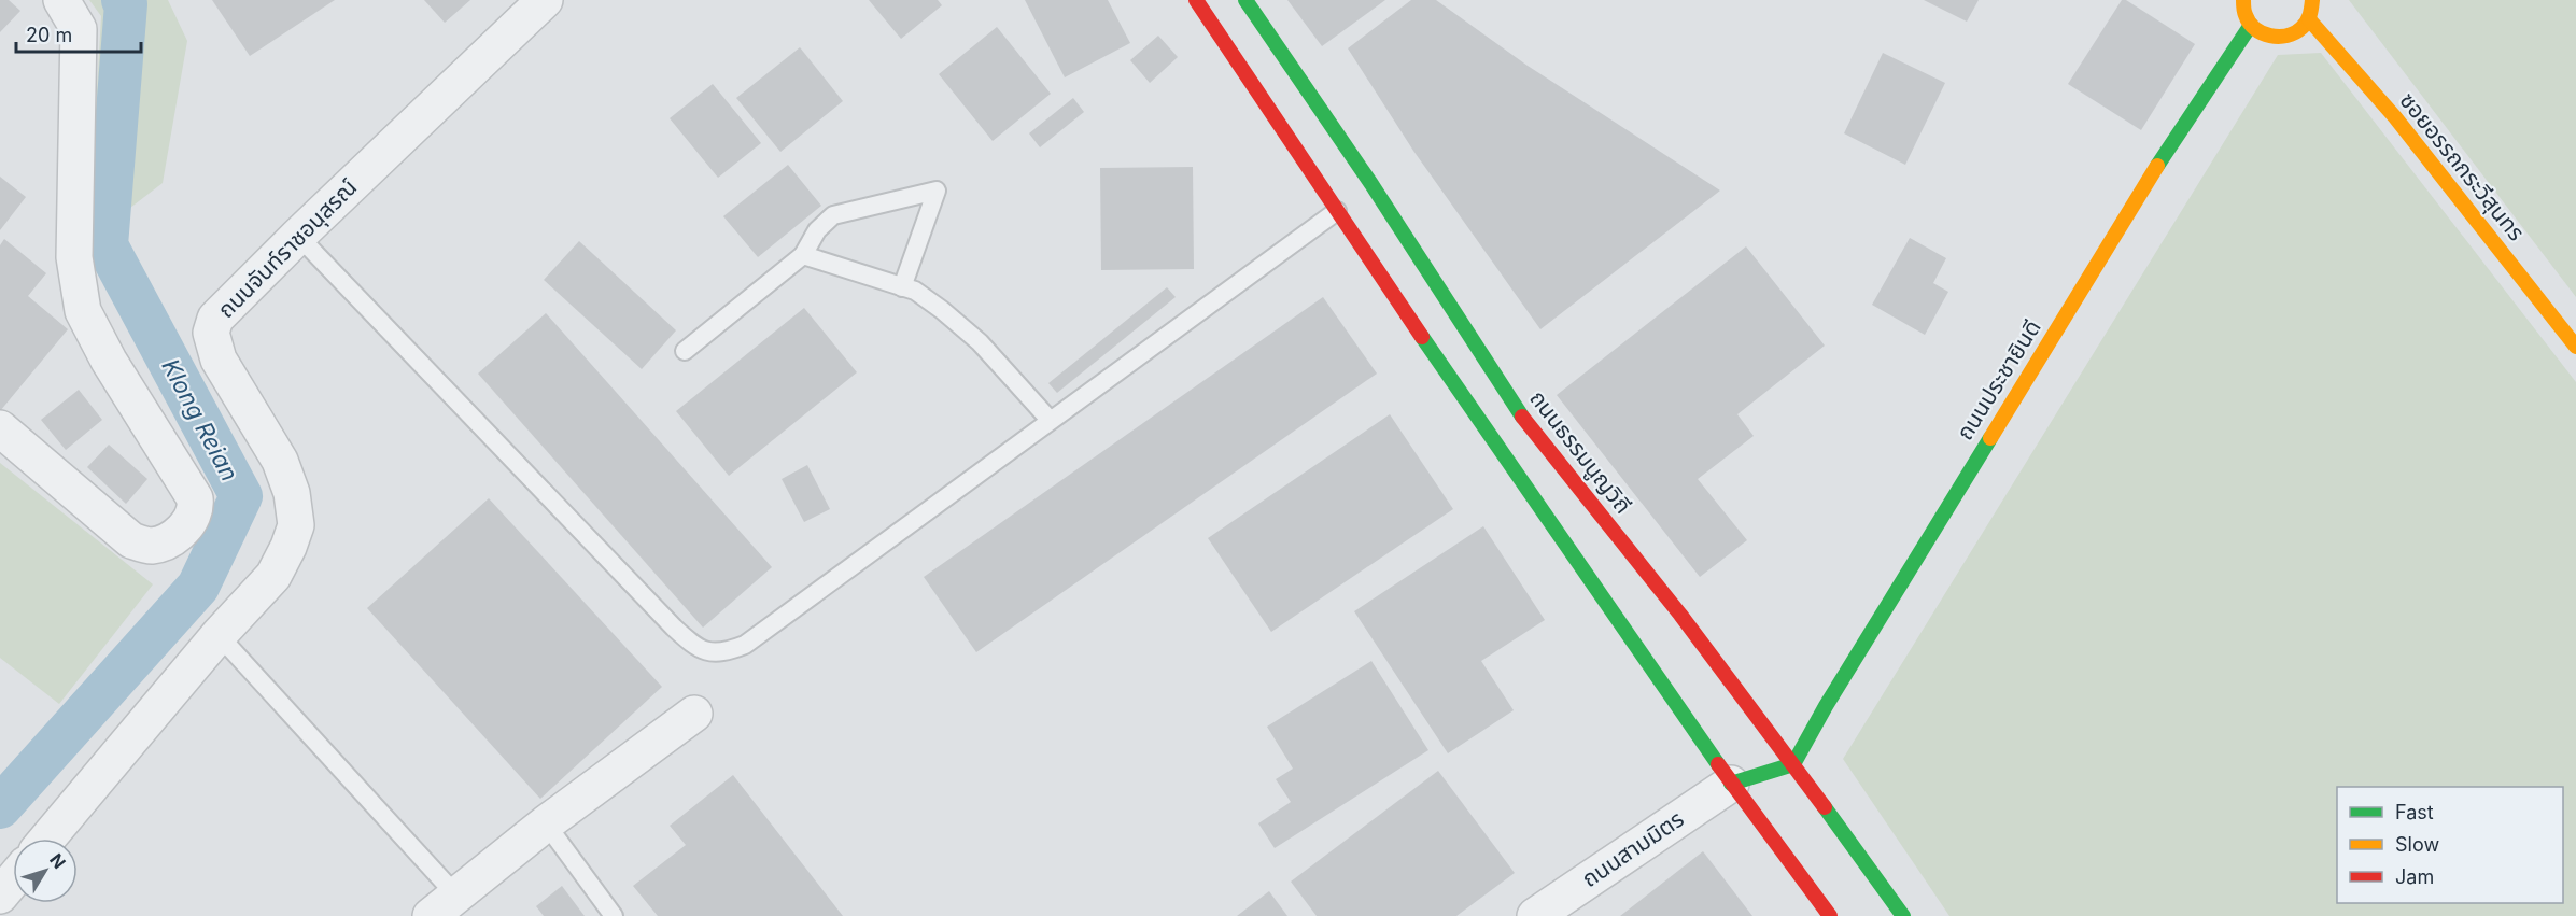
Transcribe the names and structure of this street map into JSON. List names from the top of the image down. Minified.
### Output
{"streets":{"street":["ซอยอรรถกระวีสุนทร","ถนนจันท์ราชอนุสรณ์","ถนนประชายินดี","ถนนธรรมนูญวิถี","ถนนสามมิตร"]},"crossings":[["ถนนประชายินดี","ถนนธรรมนูญวิถี"]],"water":["Klong Reian"],"legend":["Fast","Slow","Jam"],"scale_bar":"20 m","north":"top right"}
